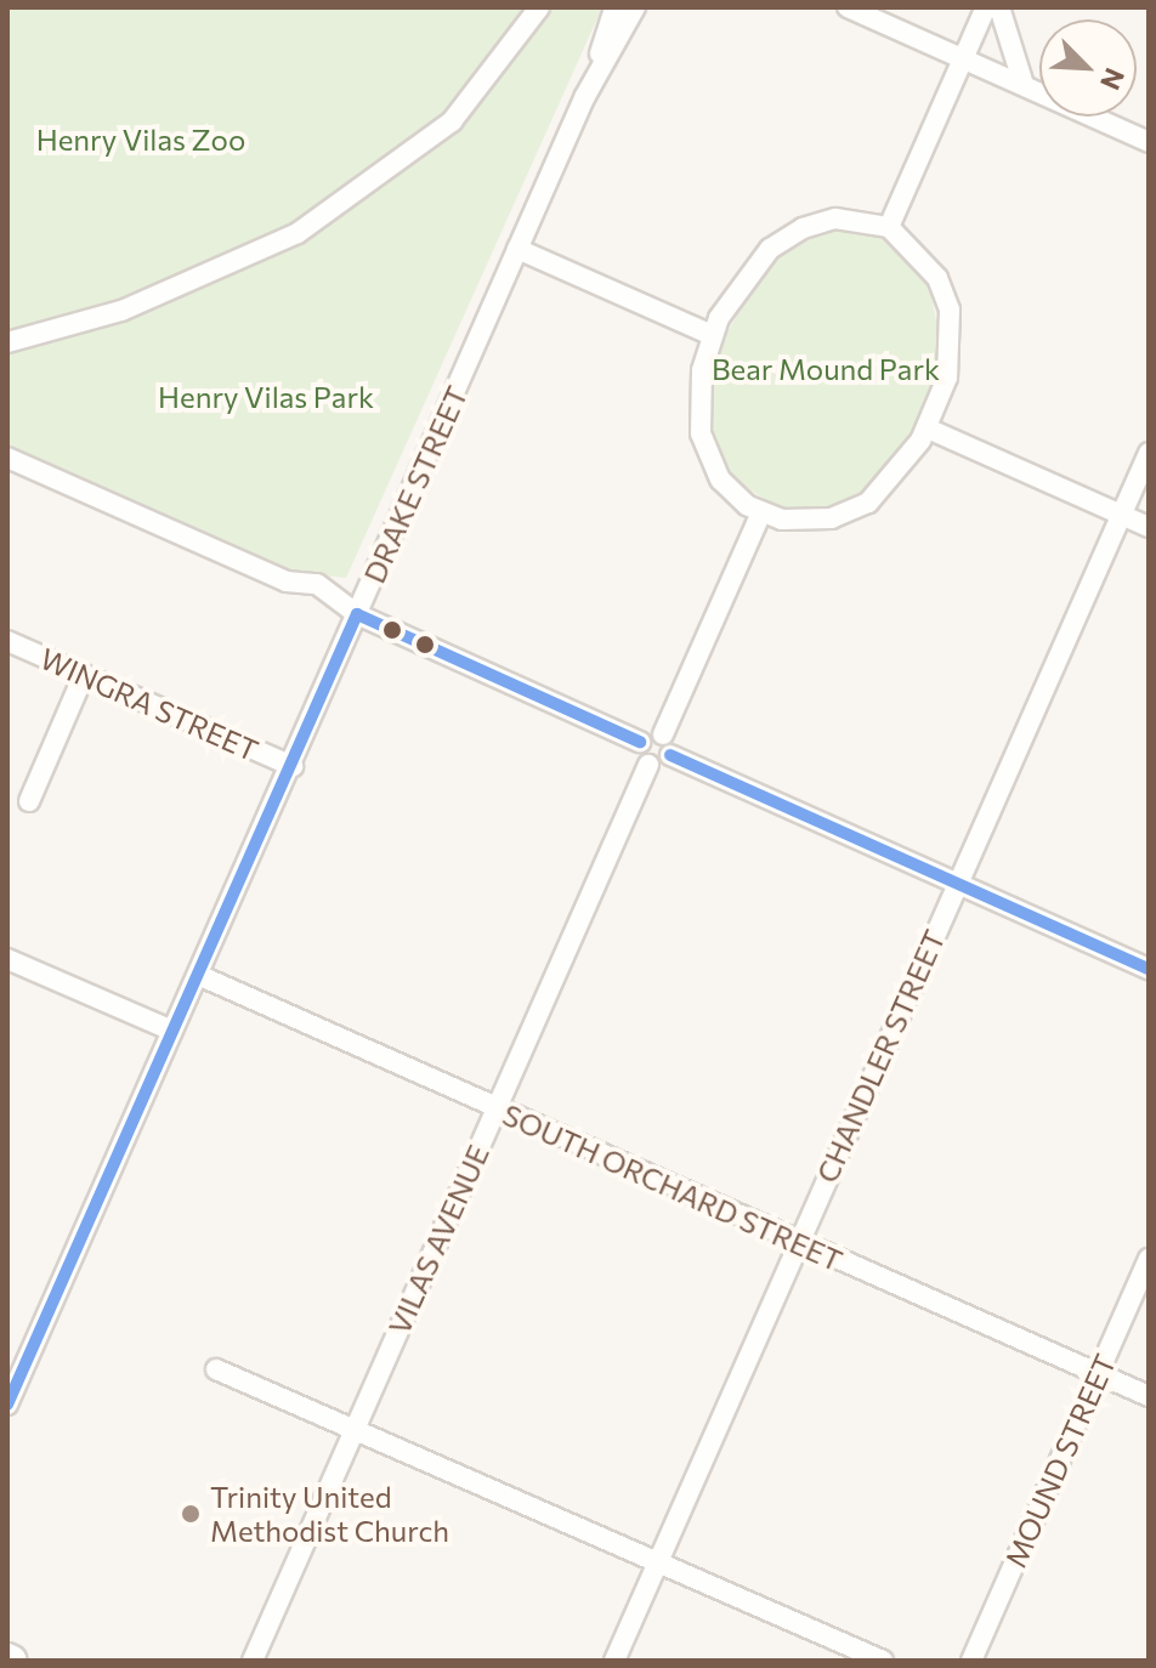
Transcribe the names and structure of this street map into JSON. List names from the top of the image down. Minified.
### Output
{"streets":{"street":["DRAKE STREET","WINGRA STREET","CHANDLER STREET","SOUTH ORCHARD STREET","VILAS AVENUE","MOUND STREET"]},"crossings":[["DRAKE STREET","WINGRA STREET"],["DRAKE STREET","SOUTH ORCHARD STREET"],["CHANDLER STREET","SOUTH ORCHARD STREET"],["SOUTH ORCHARD STREET","VILAS AVENUE"],["SOUTH ORCHARD STREET","MOUND STREET"]],"parks":["Henry Vilas Zoo","Bear Mound Park","Henry Vilas Park"],"places":["Trinity United Methodist Church"],"north":"bottom right"}
